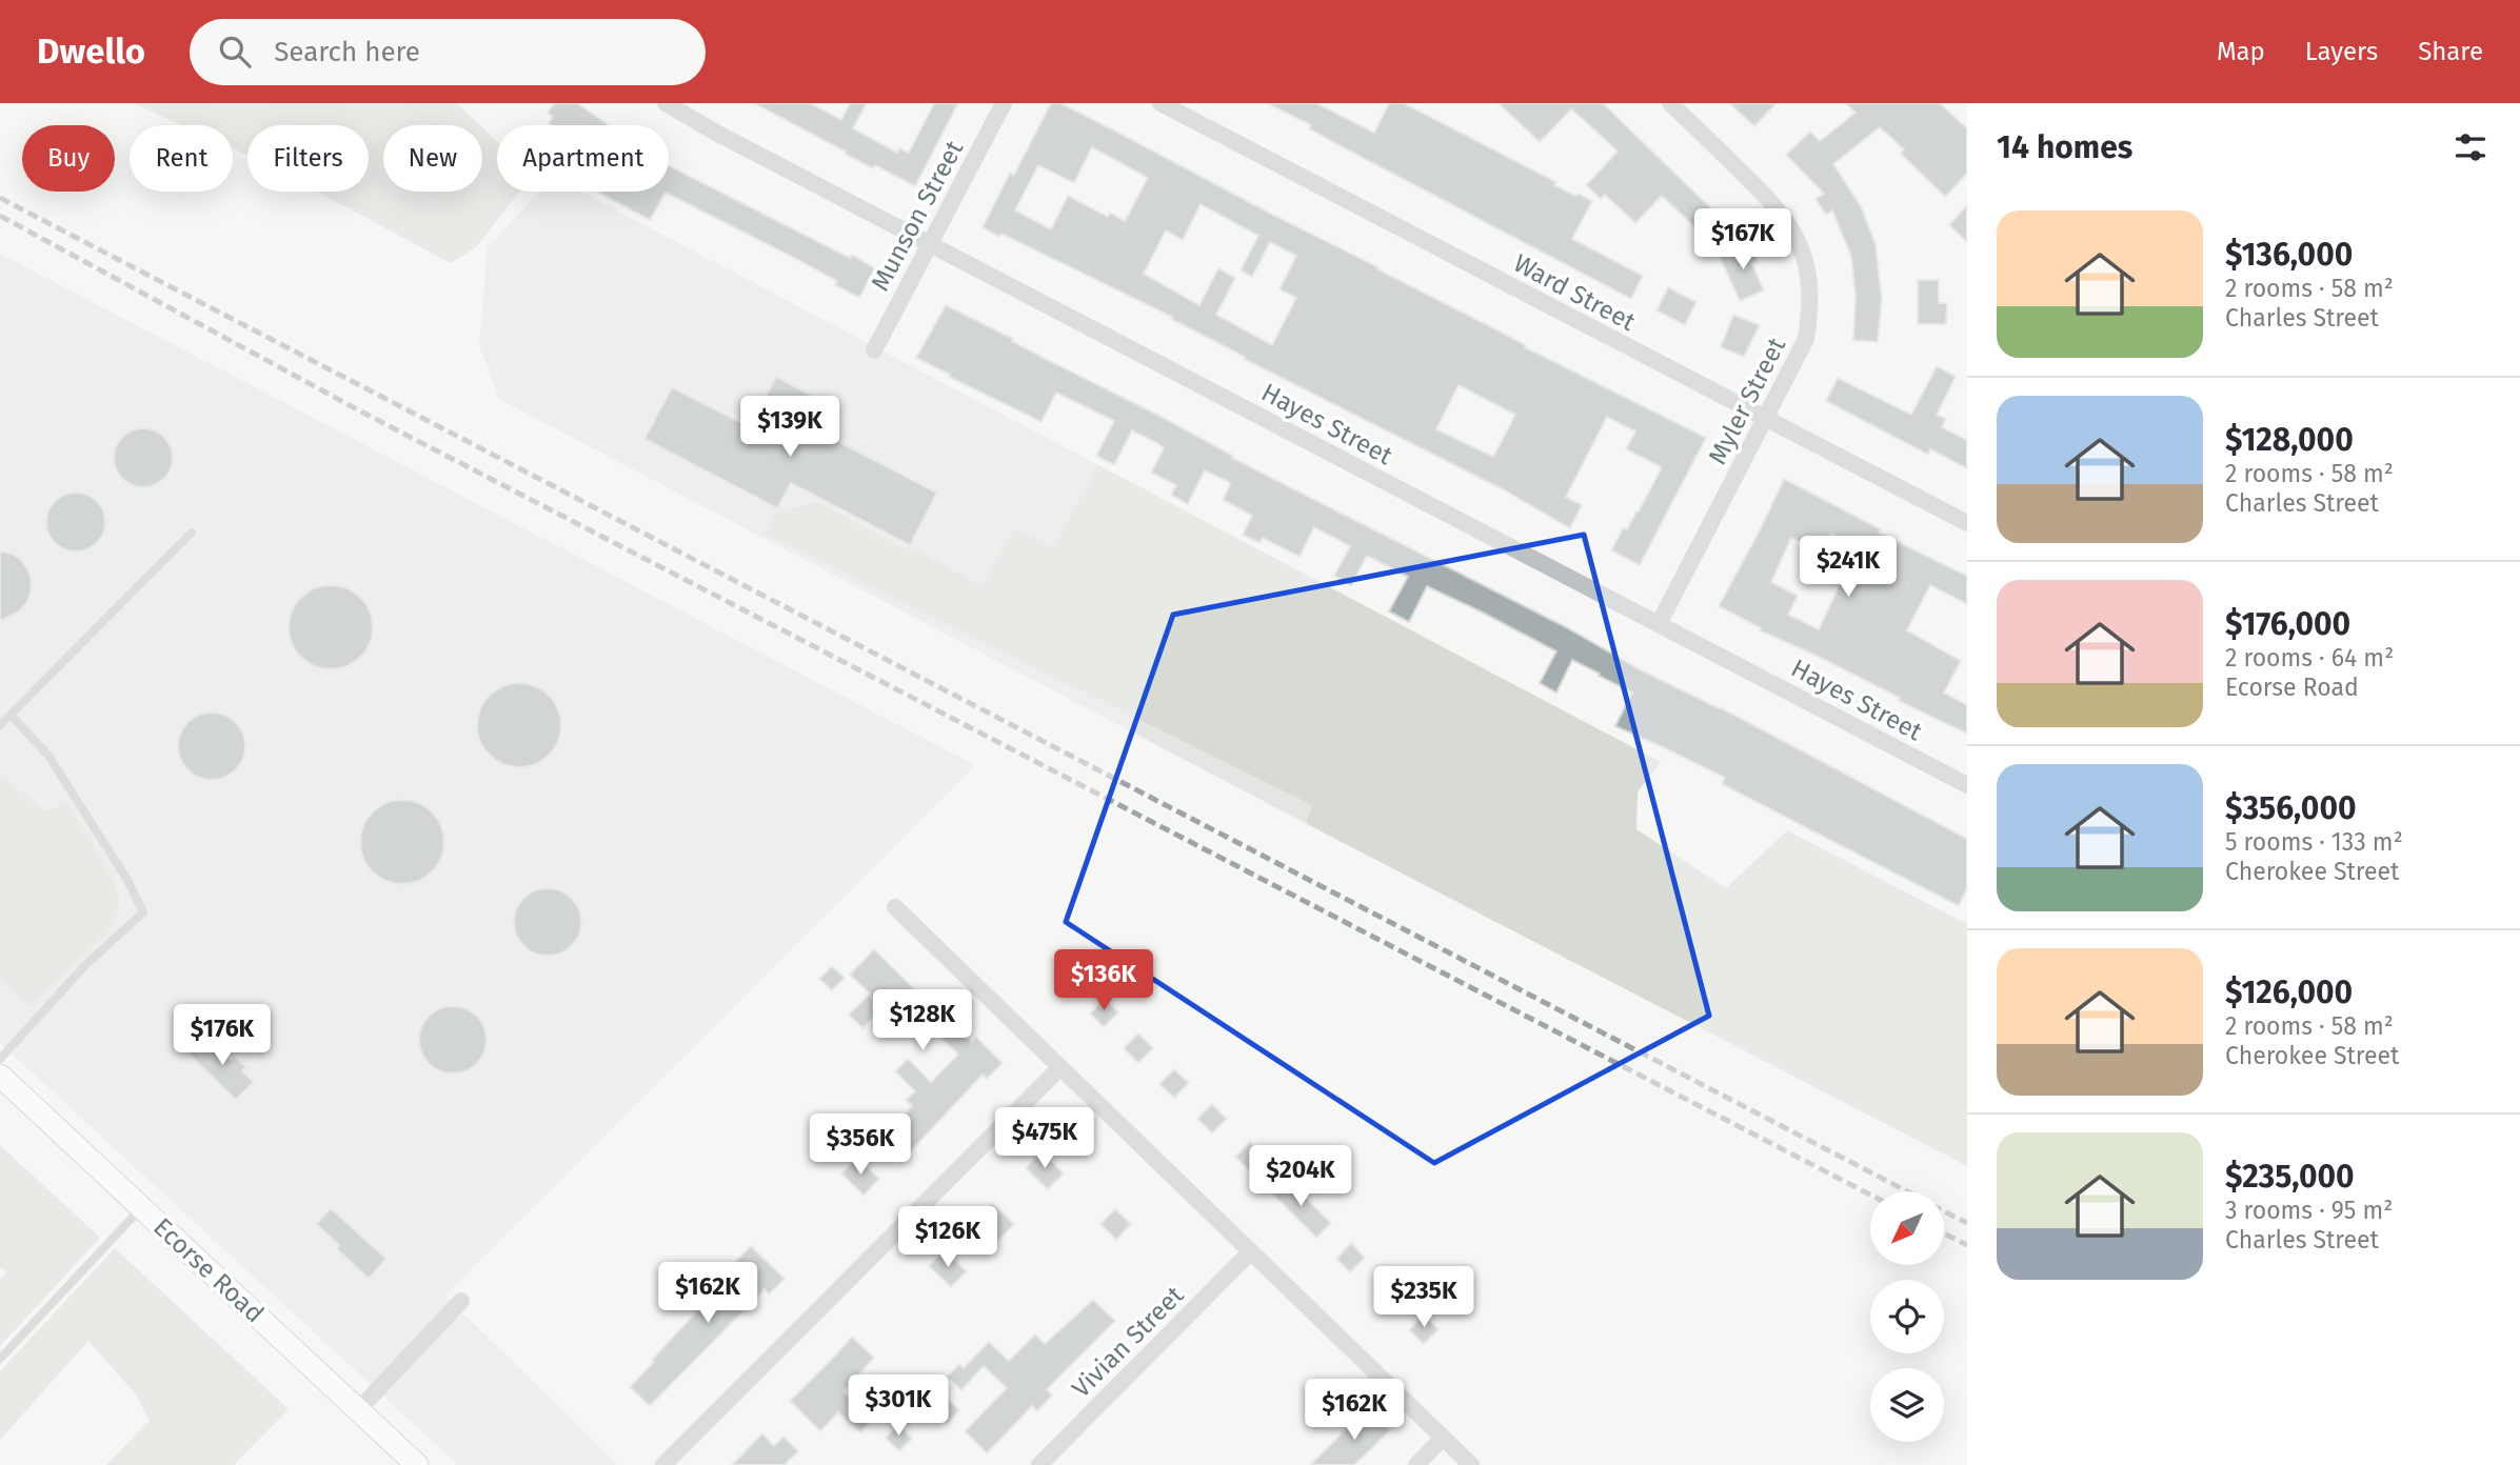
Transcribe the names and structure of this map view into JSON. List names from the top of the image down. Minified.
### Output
{"streets":{"main road":["Ecorse Road"],"street":["Munson Street","Ward Street","Myler Street","Hayes Street","Vivian Street"]},"crossings":[["Munson Street","Hayes Street"],["Ward Street","Myler Street"],["Myler Street","Hayes Street"]],"north":"bottom left","page":{"header":"Dwello","search":"Search here","nav":["Map","Layers","Share"],"heading":"14 homes","chip":["Buy","Rent","Filters","New","Apartment"],"list":[{"name":"$136,000","note":"2 rooms · 58 m² · Charles Street"},{"name":"$128,000","note":"2 rooms · 58 m² · Charles Street"},{"name":"$176,000","note":"2 rooms · 64 m² · Ecorse Road"},{"name":"$356,000","note":"5 rooms · 133 m² · Cherokee Street"},{"name":"$126,000","note":"2 rooms · 58 m² · Cherokee Street"},{"name":"$235,000","note":"3 rooms · 95 m² · Charles Street"}],"price":["$167K","$139K","$241K","$136K","$128K","$176K","$475K","$356K","$204K","$126K","$162K","$235K","$301K","$162K"]}}
